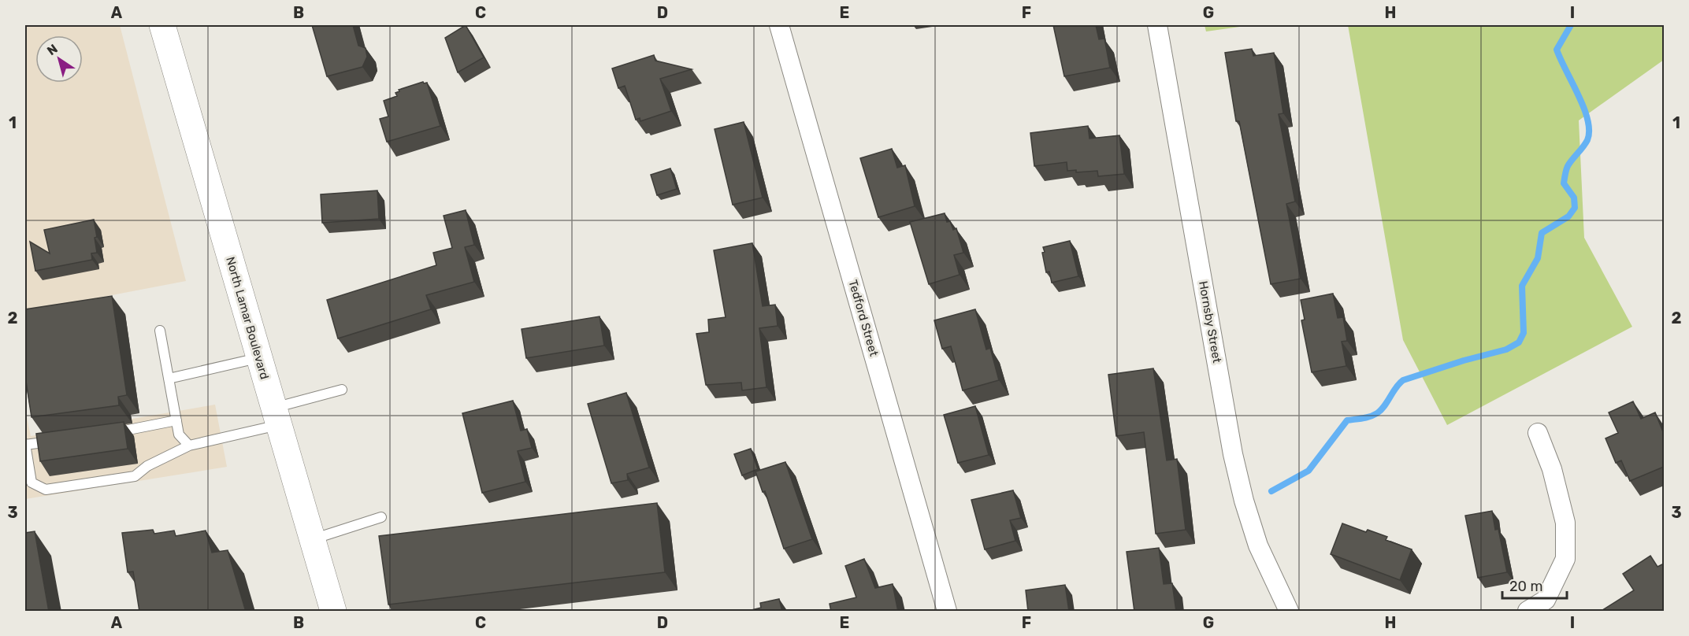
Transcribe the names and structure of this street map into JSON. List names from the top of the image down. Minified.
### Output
{"streets":{"main road":["North Lamar Boulevard"],"street":["Tedford Street","Hornsby Street"]},"scale_bar":"20 m","north":"top left","grid":{"columns":["A","B","C","D","E","F","G","H","I"],"rows":["1","2","3"]}}
